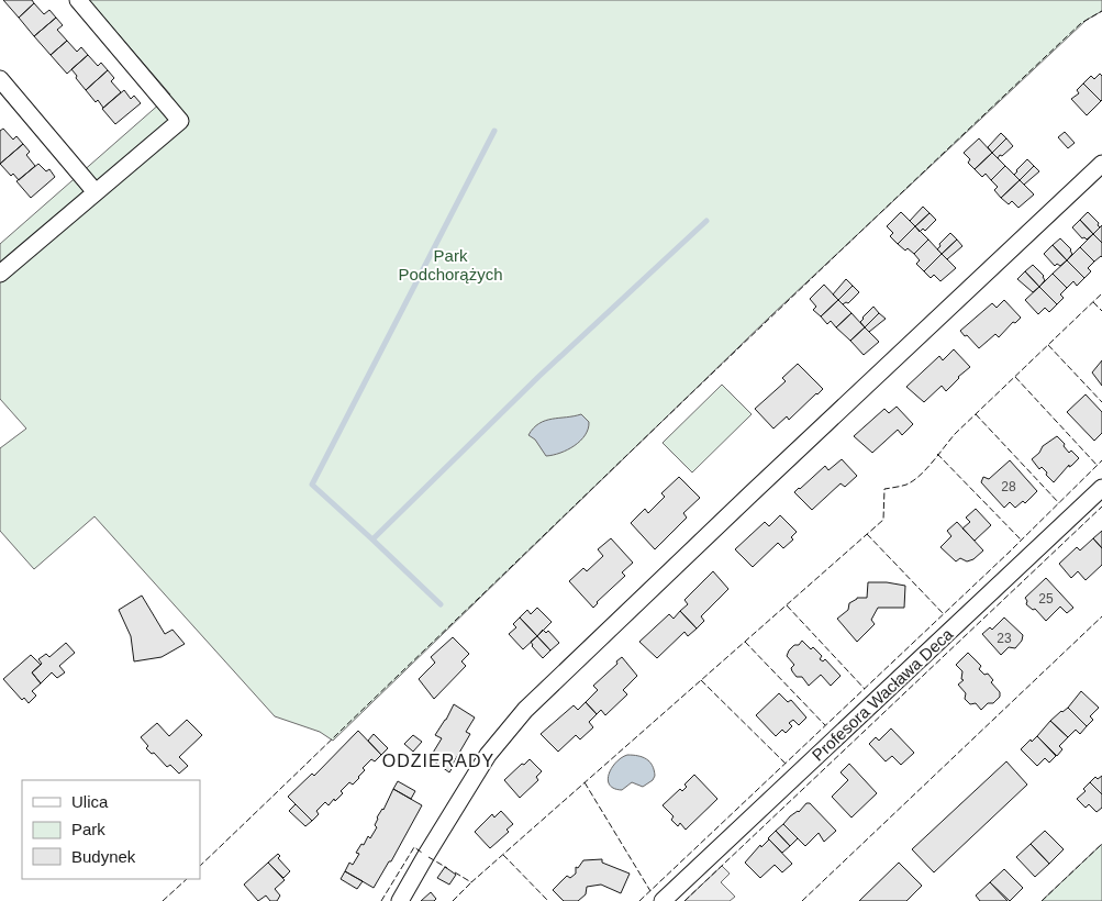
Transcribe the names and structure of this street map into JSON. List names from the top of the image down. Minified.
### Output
{"streets":{"street":["Profesora Wacława Deca"]},"districts":["ODZIERADY"],"parks":["Park Podchorążych"],"house_numbers":["28","25","23"],"legend":["Ulica","Park","Budynek"]}
